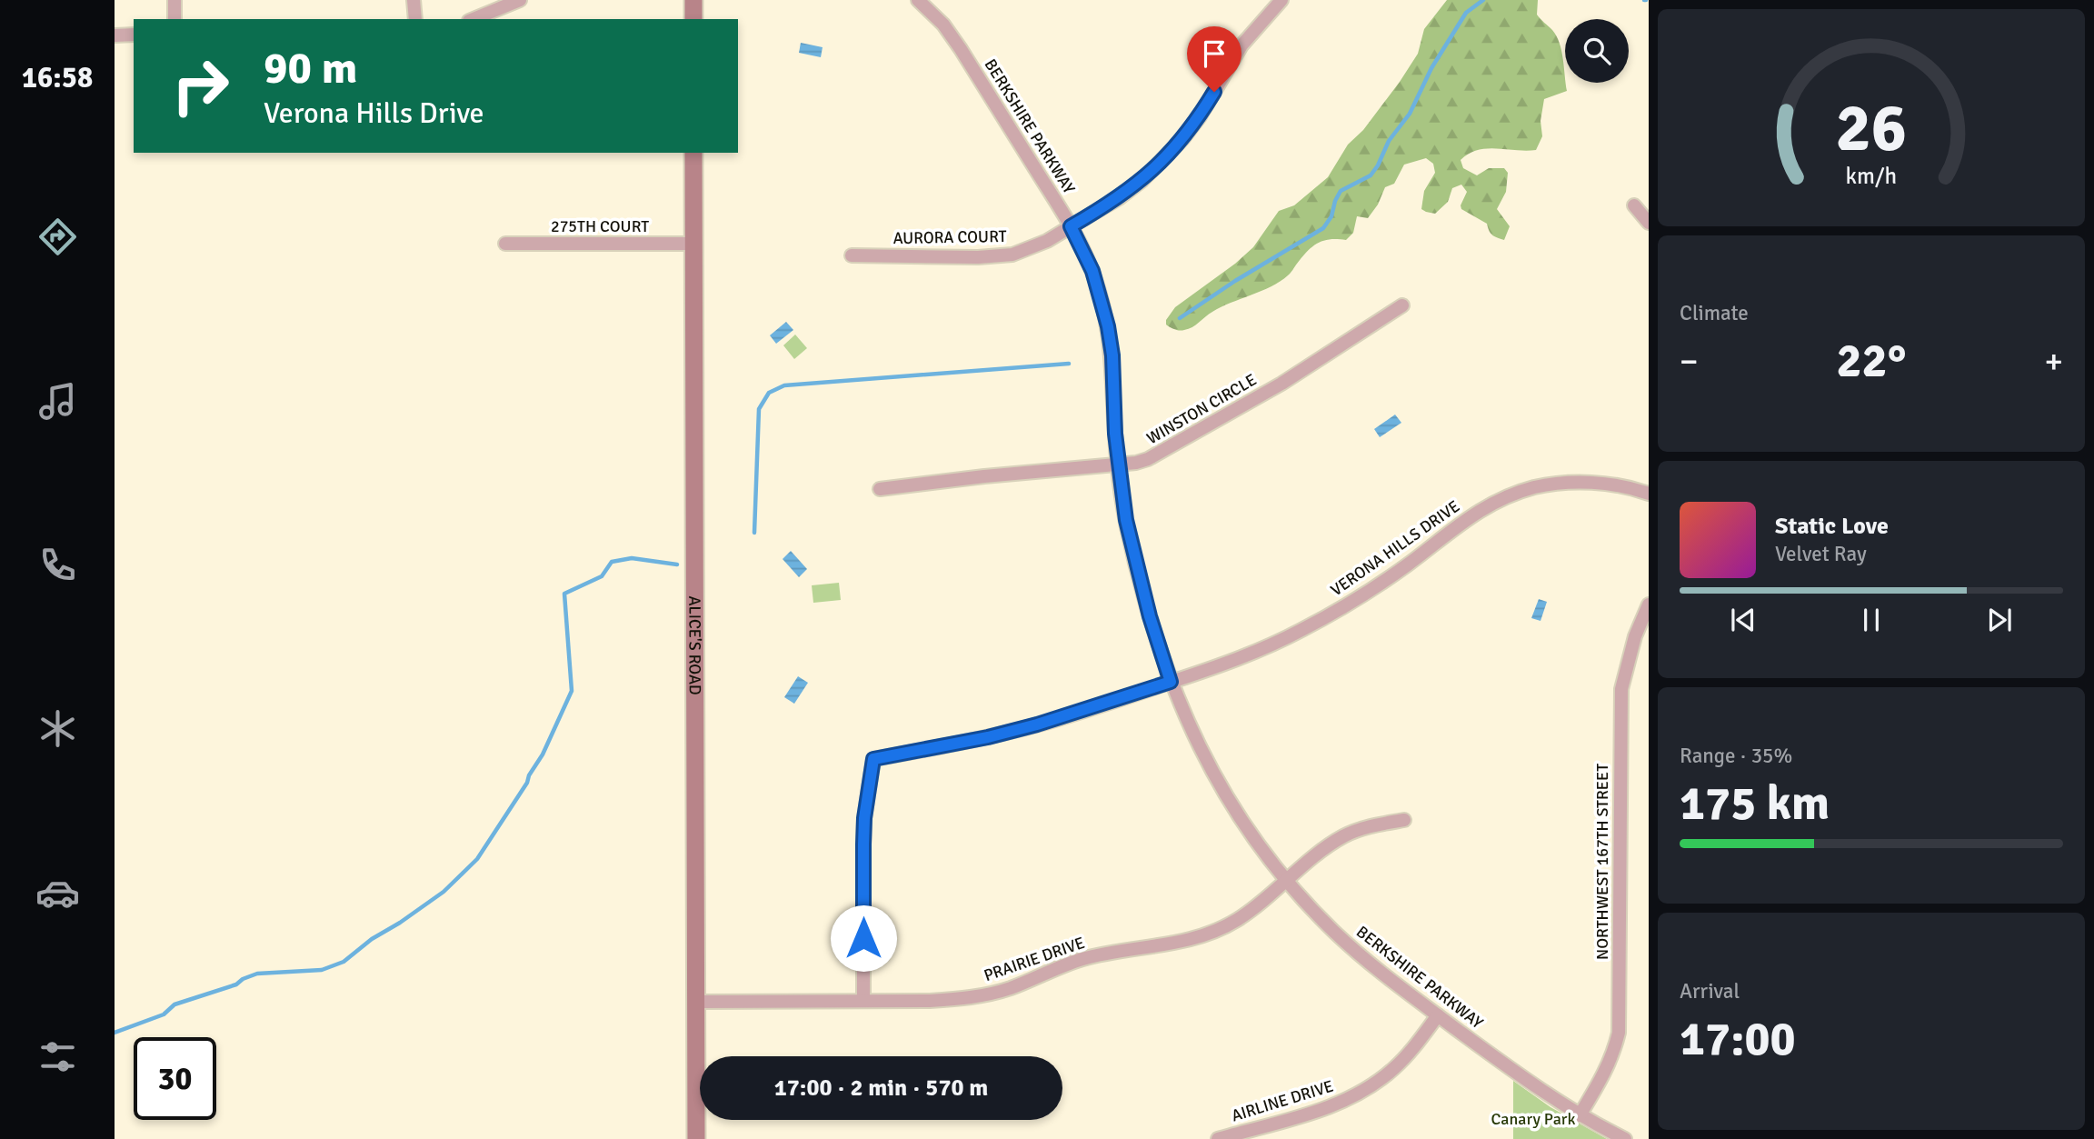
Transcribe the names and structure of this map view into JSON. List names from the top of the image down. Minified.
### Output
{"streets":{"main road":["ALICE'S ROAD"],"street":["BERKSHIRE PARKWAY","275TH COURT","AURORA COURT","WINSTON CIRCLE","VERONA HILLS DRIVE","NORTHWEST 167TH STREET","PRAIRIE DRIVE","AIRLINE DRIVE"]},"crossings":[["BERKSHIRE PARKWAY","AURORA COURT"],["BERKSHIRE PARKWAY","WINSTON CIRCLE"],["BERKSHIRE PARKWAY","VERONA HILLS DRIVE"],["BERKSHIRE PARKWAY","NORTHWEST 167TH STREET"],["BERKSHIRE PARKWAY","PRAIRIE DRIVE"],["BERKSHIRE PARKWAY","AIRLINE DRIVE"],["275TH COURT","ALICE'S ROAD"],["VERONA HILLS DRIVE","PRAIRIE DRIVE"],["ALICE'S ROAD","PRAIRIE DRIVE"]],"parks":["Canary Park"],"page":{"tabs":"16:58","turn":["90 m","Verona Hills Drive"],"tile":["Climate",["Range · 35%","175 km"],["Arrival","17:00"]],"heat":["−","22°","+"],"song":["Static Love","Velvet Ray"],"limit":"30","trip":"17:00 · 2 min · 570 m","gauge":["26","km/h"]}}
